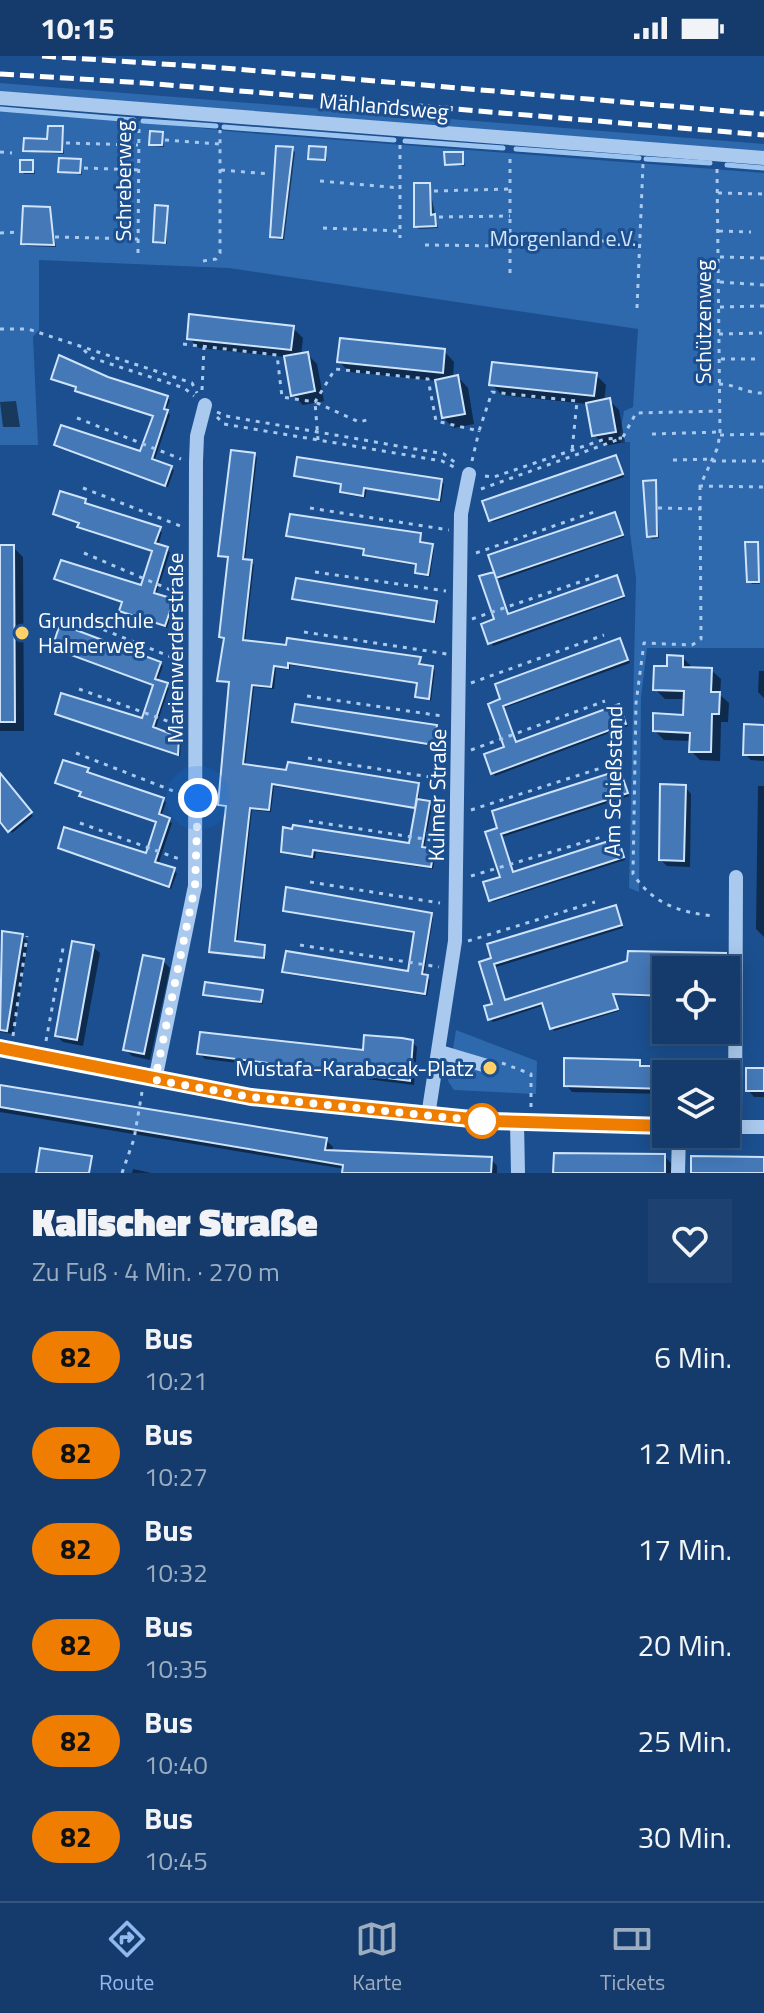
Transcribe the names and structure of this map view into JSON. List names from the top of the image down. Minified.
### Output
{"streets":{"street":["Mählandsweg","Marienwerderstraße","Kulmer Straße"],"path":["Schreberweg","Schützenweg","Am Schießstand"]},"crossings":[["Mählandsweg","Schreberweg"],["Mählandsweg","Schützenweg"],["Schützenweg","Am Schießstand"]],"parks":["Morgenland e.V."],"places":["Grundschule Halmerweg","Mustafa-Karabacak-Platz"],"lines":["bus line 82"],"page":{"status":"10:15","heading":["Kalischer Straße","Zu Fuß · 4 Min. · 270 m"],"list":[{"mark":"82","name":"Bus","note":"10:21","value":"6 Min."},{"mark":"82","name":"Bus","note":"10:27","value":"12 Min."},{"mark":"82","name":"Bus","note":"10:32","value":"17 Min."},{"mark":"82","name":"Bus","note":"10:35","value":"20 Min."},{"mark":"82","name":"Bus","note":"10:40","value":"25 Min."},{"mark":"82","name":"Bus","note":"10:45","value":"30 Min."}],"tabs":["Route","Karte","Tickets"]}}
